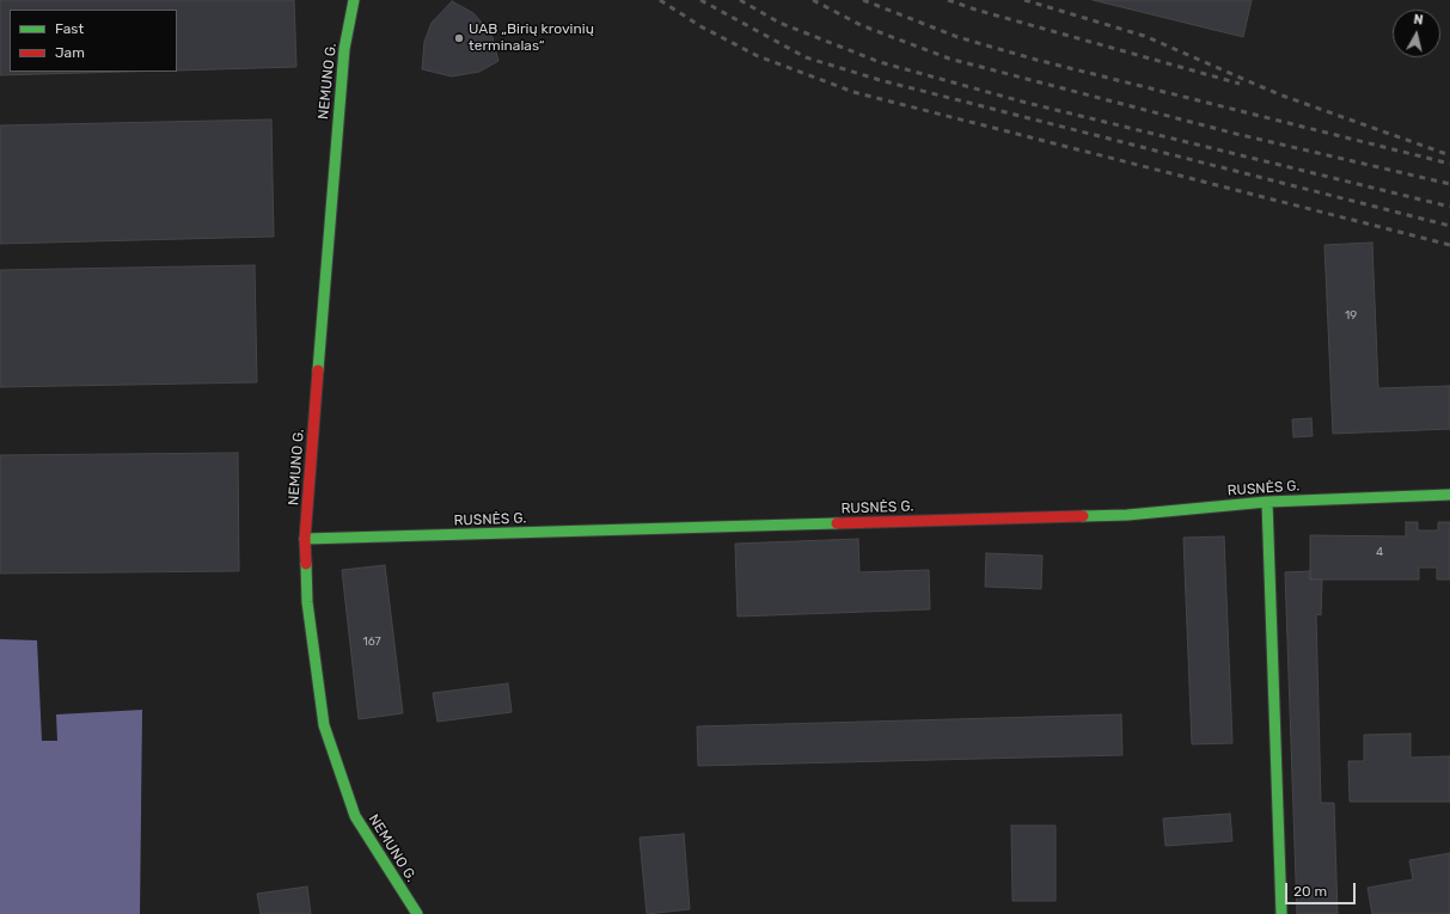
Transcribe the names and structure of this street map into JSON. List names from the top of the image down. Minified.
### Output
{"streets":{"street":["NEMUNO G.","RUSNĖS G."]},"crossings":[["NEMUNO G.","RUSNĖS G."]],"places":["UAB „Birių krovinių terminalas“"],"house_numbers":["19","4","167"],"legend":["Fast","Jam"],"scale_bar":"20 m","north":"top"}
